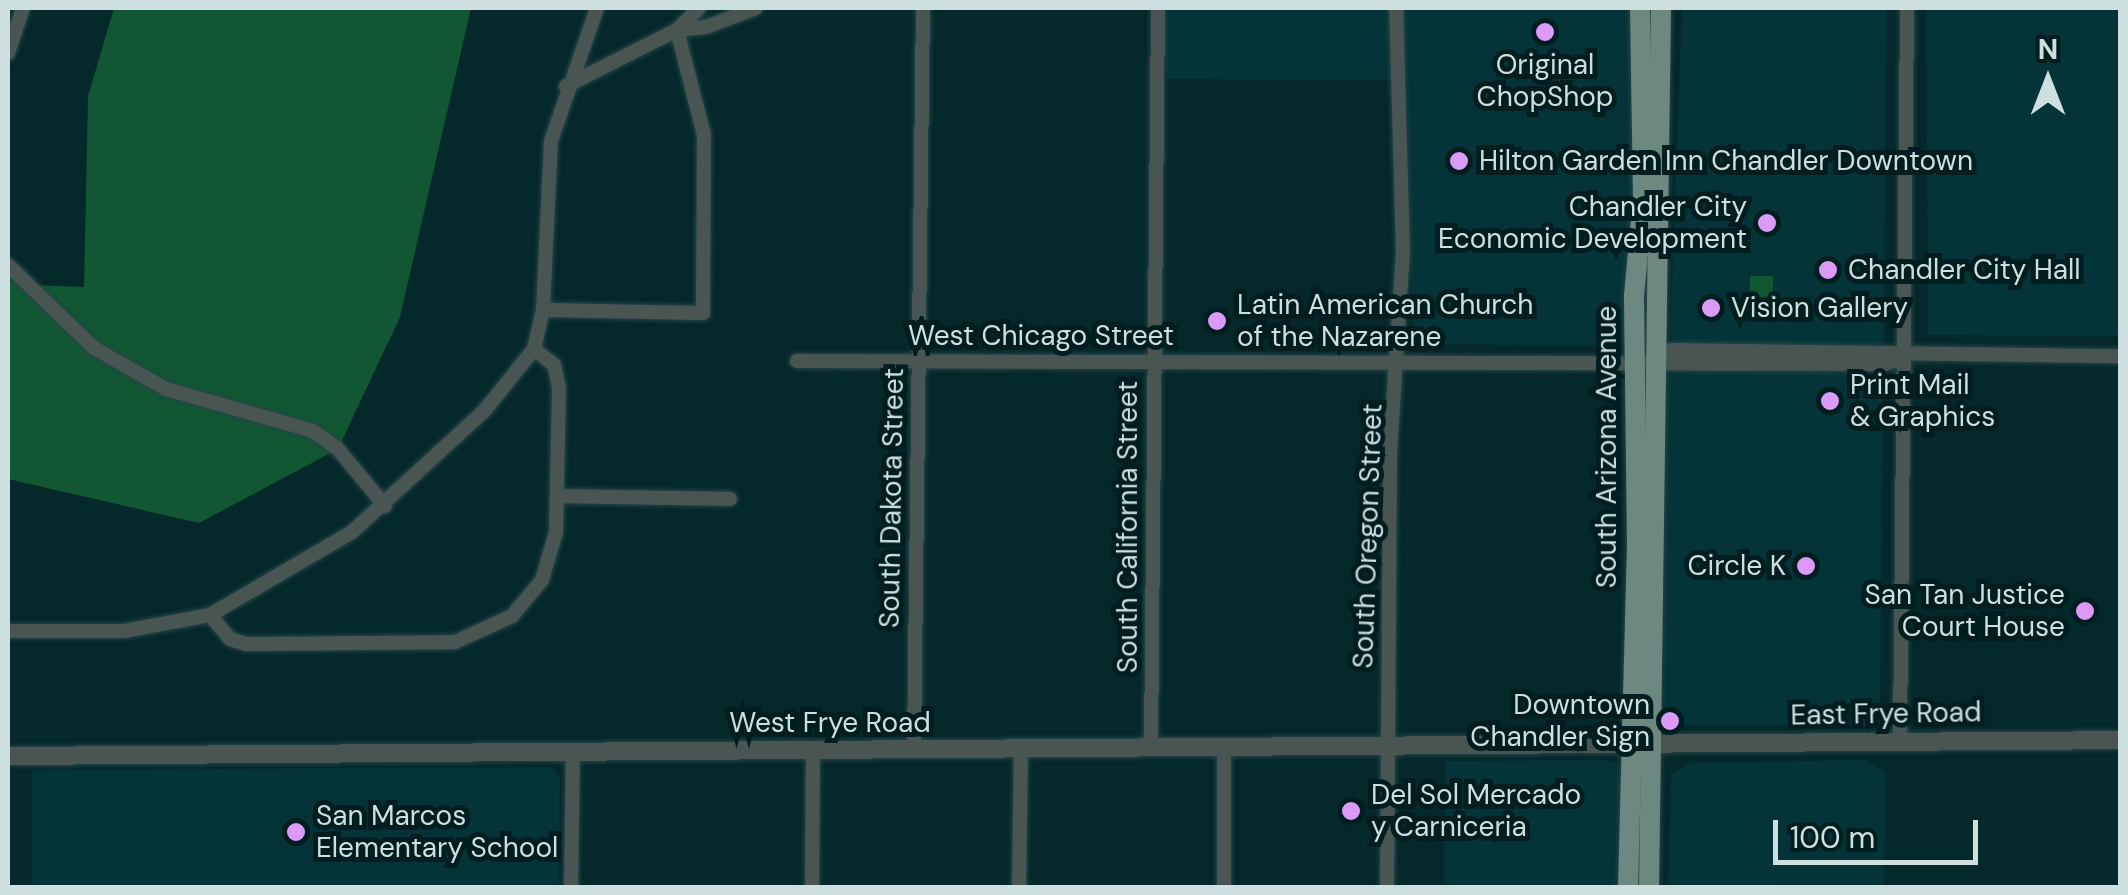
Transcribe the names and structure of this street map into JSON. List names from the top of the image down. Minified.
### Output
{"streets":{"main road":["South Arizona Avenue"],"street":["West Chicago Street","South Dakota Street","South California Street","South Oregon Street","East Frye Road","West Frye Road"]},"crossings":[["West Chicago Street","South Arizona Avenue"],["West Chicago Street","South Dakota Street"],["West Chicago Street","South California Street"],["West Chicago Street","South Oregon Street"],["South Arizona Avenue","East Frye Road"],["South Arizona Avenue","West Frye Road"],["South Dakota Street","West Frye Road"],["South California Street","West Frye Road"],["South Oregon Street","West Frye Road"],["East Frye Road","West Frye Road"]],"places":["Original ChopShop","Hilton Garden Inn Chandler Downtown","Chandler City Economic Development","Chandler City Hall","Vision Gallery","Latin American Church of the Nazarene","Print Mail & Graphics","Circle K","San Tan Justice Court House","Downtown Chandler Sign","Del Sol Mercado y Carniceria","San Marcos Elementary School"],"scale_bar":"100 m","north":"top"}
